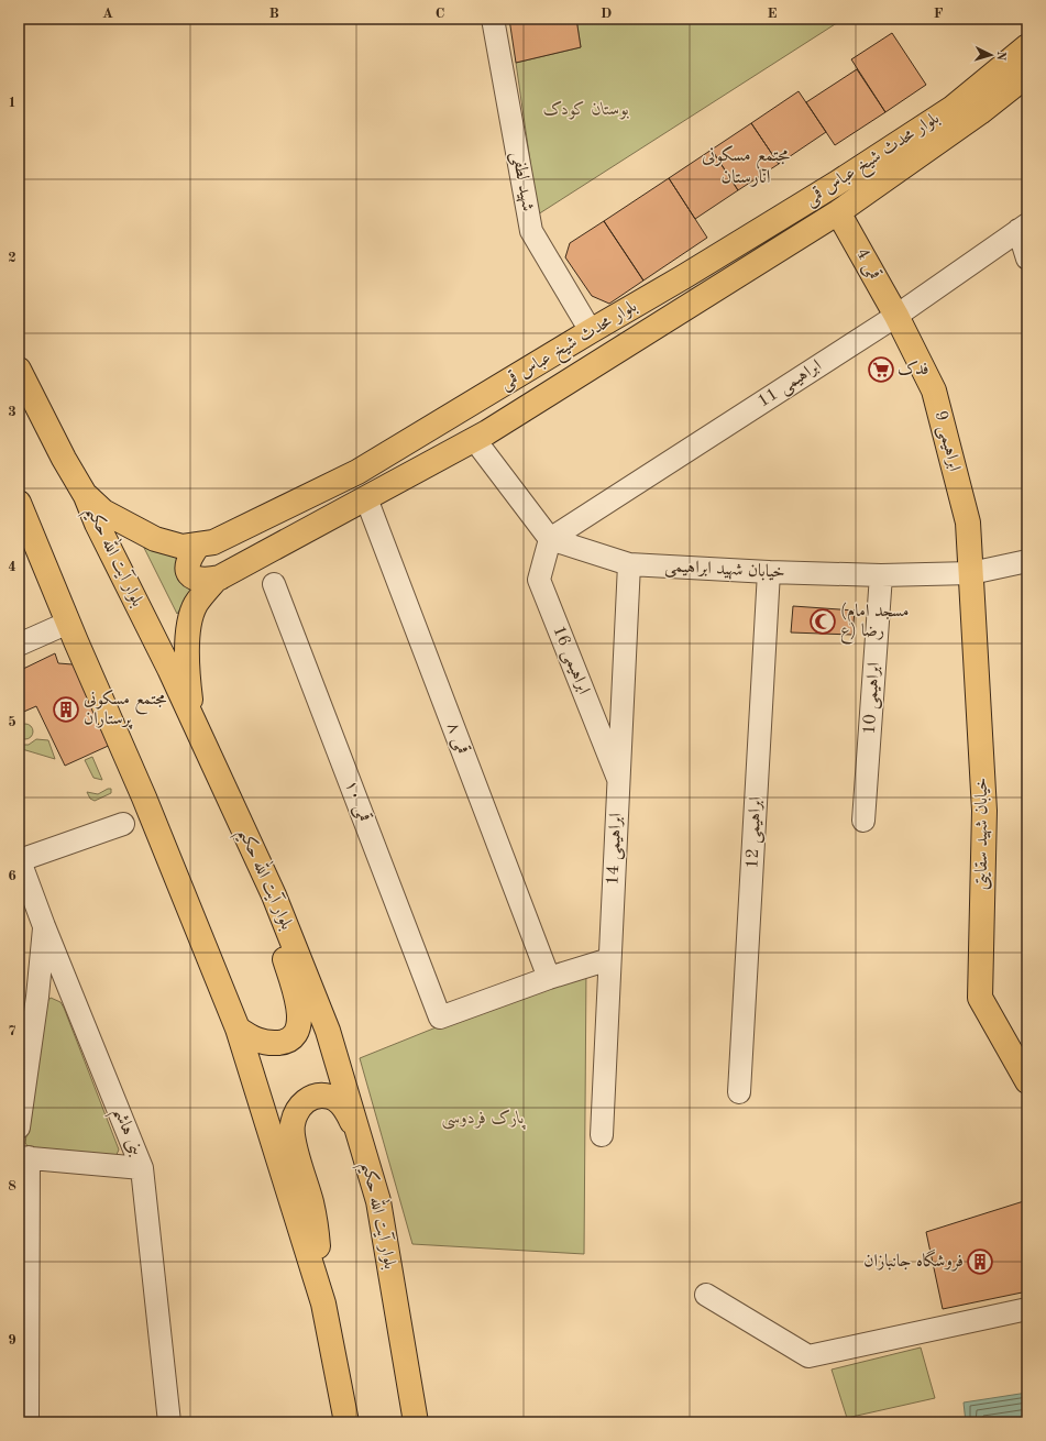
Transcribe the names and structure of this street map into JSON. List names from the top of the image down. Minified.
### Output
{"streets":{"main road":["بلوار محدث شیخ عباس قمی","قمی 4","ابراهیمی 9","بلوار آیت الله حکیم","خیابان شهید سقایتی"],"street":["شهید لطفی","ابراهیمی 11","خیابان شهید ابراهیمی","ابراهیمی 16","ابراهیمی 10","قمی ۸","قمی ۱۰","ابراهیمی 12","ابراهیمی 14","بنی هاشم"]},"crossings":[["بلوار محدث شیخ عباس قمی","شهید لطفی"],["بلوار محدث شیخ عباس قمی","قمی 4"],["بلوار محدث شیخ عباس قمی","بلوار آیت الله حکیم"],["بلوار محدث شیخ عباس قمی","قمی ۸"],["قمی 4","ابراهیمی 11"],["قمی 4","ابراهیمی 9"],["ابراهیمی 11","ابراهیمی 9"],["ابراهیمی 11","خیابان شهید ابراهیمی"],["ابراهیمی 11","ابراهیمی 16"],["ابراهیمی 9","خیابان شهید ابراهیمی"],["ابراهیمی 9","خیابان شهید سقایتی"],["خیابان شهید ابراهیمی","ابراهیمی 16"],["خیابان شهید ابراهیمی","ابراهیمی 10"],["خیابان شهید ابراهیمی","ابراهیمی 12"],["خیابان شهید ابراهیمی","خیابان شهید سقایتی"],["خیابان شهید ابراهیمی","ابراهیمی 14"],["ابراهیمی 16","ابراهیمی 14"],["قمی ۸","قمی ۱۰"]],"districts":["مجتمع مسکونی انارستان"],"parks":["بوستان کودک","پارک فردوسی"],"places":{"supermarket":["فدک"],"mosque":["(مسجد امام رضا (ع"],"building":["مجتمع مسکونی پرستاران","فروشگاه جانبازان"]},"north":"right","grid":{"columns":["A","B","C","D","E","F"],"rows":["1","2","3","4","5","6","7","8","9"]}}
